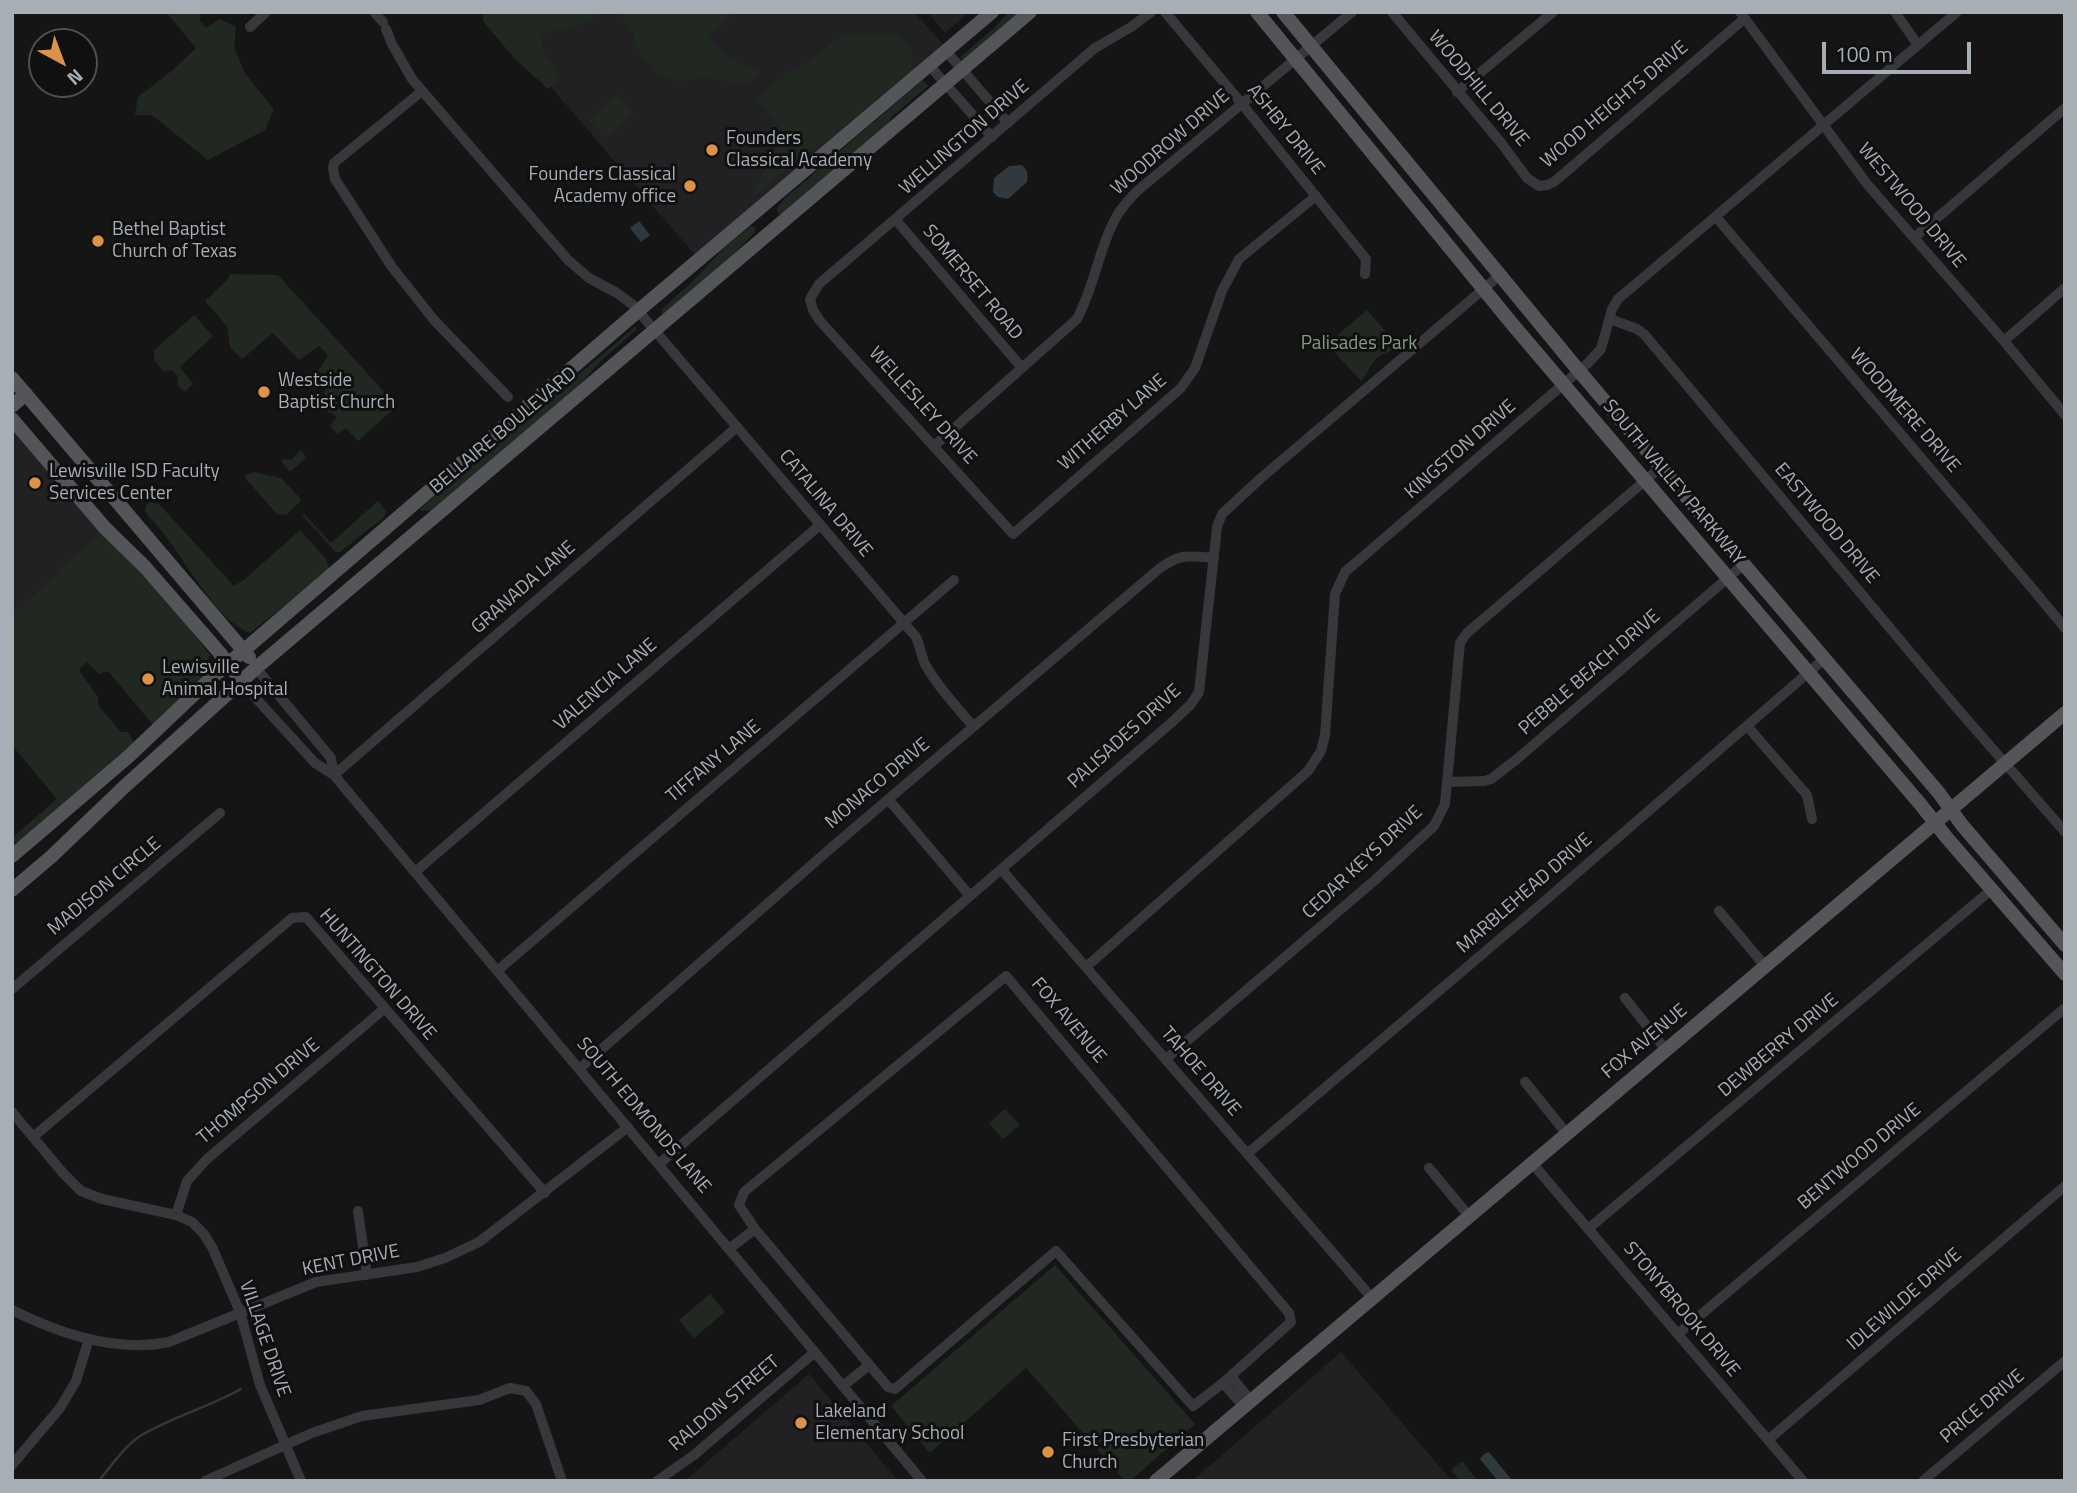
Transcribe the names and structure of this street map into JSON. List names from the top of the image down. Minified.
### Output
{"streets":{"main road":["BELLAIRE BOULEVARD","SOUTH VALLEY PARKWAY","FOX AVENUE","SOUTH EDMONDS LANE"],"street":["WOODHILL DRIVE","WOOD HEIGHTS DRIVE","ASHBY DRIVE","WELLINGTON DRIVE","WOODROW DRIVE","WESTWOOD DRIVE","SOMERSET ROAD","WELLESLEY DRIVE","WOODMERE DRIVE","WITHERBY LANE","KINGSTON DRIVE","CATALINA DRIVE","EASTWOOD DRIVE","GRANADA LANE","PEBBLE BEACH DRIVE","VALENCIA LANE","PALISADES DRIVE","TIFFANY LANE","MONACO DRIVE","CEDAR KEYS DRIVE","MADISON CIRCLE","MARBLEHEAD DRIVE","HUNTINGTON DRIVE","DEWBERRY DRIVE","TAHOE DRIVE","THOMPSON DRIVE","BENTWOOD DRIVE","KENT DRIVE","IDLEWILDE DRIVE","STONYBROOK DRIVE","VILLAGE DRIVE","RALDON STREET","PRICE DRIVE"]},"crossings":[["WOODHILL DRIVE","WOOD HEIGHTS DRIVE"],["WOOD HEIGHTS DRIVE","WESTWOOD DRIVE"],["ASHBY DRIVE","WOODROW DRIVE"],["ASHBY DRIVE","WITHERBY LANE"],["WELLINGTON DRIVE","SOMERSET ROAD"],["WELLINGTON DRIVE","WELLESLEY DRIVE"],["WOODROW DRIVE","SOMERSET ROAD"],["WOODROW DRIVE","WELLESLEY DRIVE"],["WOODROW DRIVE","SOUTH VALLEY PARKWAY"],["WESTWOOD DRIVE","KINGSTON DRIVE"],["WELLESLEY DRIVE","WITHERBY LANE"],["WOODMERE DRIVE","KINGSTON DRIVE"],["BELLAIRE BOULEVARD","CATALINA DRIVE"],["BELLAIRE BOULEVARD","SOUTH EDMONDS LANE"],["KINGSTON DRIVE","SOUTH VALLEY PARKWAY"],["KINGSTON DRIVE","EASTWOOD DRIVE"],["KINGSTON DRIVE","TAHOE DRIVE"],["SOUTH VALLEY PARKWAY","PEBBLE BEACH DRIVE"],["SOUTH VALLEY PARKWAY","PALISADES DRIVE"],["SOUTH VALLEY PARKWAY","CEDAR KEYS DRIVE"],["SOUTH VALLEY PARKWAY","MARBLEHEAD DRIVE"],["SOUTH VALLEY PARKWAY","FOX AVENUE"],["SOUTH VALLEY PARKWAY","DEWBERRY DRIVE"],["CATALINA DRIVE","GRANADA LANE"],["CATALINA DRIVE","VALENCIA LANE"],["CATALINA DRIVE","TIFFANY LANE"],["CATALINA DRIVE","MONACO DRIVE"],["EASTWOOD DRIVE","FOX AVENUE"],["GRANADA LANE","SOUTH EDMONDS LANE"],["PEBBLE BEACH DRIVE","CEDAR KEYS DRIVE"],["VALENCIA LANE","SOUTH EDMONDS LANE"],["PALISADES DRIVE","MONACO DRIVE"],["PALISADES DRIVE","TAHOE DRIVE"],["PALISADES DRIVE","SOUTH EDMONDS LANE"],["TIFFANY LANE","SOUTH EDMONDS LANE"],["MONACO DRIVE","SOUTH EDMONDS LANE"],["CEDAR KEYS DRIVE","TAHOE DRIVE"],["MARBLEHEAD DRIVE","TAHOE DRIVE"],["HUNTINGTON DRIVE","THOMPSON DRIVE"],["HUNTINGTON DRIVE","KENT DRIVE"],["HUNTINGTON DRIVE","VILLAGE DRIVE"],["FOX AVENUE","TAHOE DRIVE"],["FOX AVENUE","STONYBROOK DRIVE"],["DEWBERRY DRIVE","STONYBROOK DRIVE"],["THOMPSON DRIVE","VILLAGE DRIVE"],["SOUTH EDMONDS LANE","KENT DRIVE"],["SOUTH EDMONDS LANE","RALDON STREET"],["BENTWOOD DRIVE","STONYBROOK DRIVE"],["KENT DRIVE","VILLAGE DRIVE"],["IDLEWILDE DRIVE","STONYBROOK DRIVE"]],"parks":["Palisades Park"],"places":["Founders Classical Academy","Founders Classical Academy office","Bethel Baptist Church of Texas","Westside Baptist Church","Lewisville ISD Faculty Services Center","Lewisville Animal Hospital","Lakeland Elementary School","First Presbyterian Church"],"scale_bar":"100 m","north":"bottom right"}
